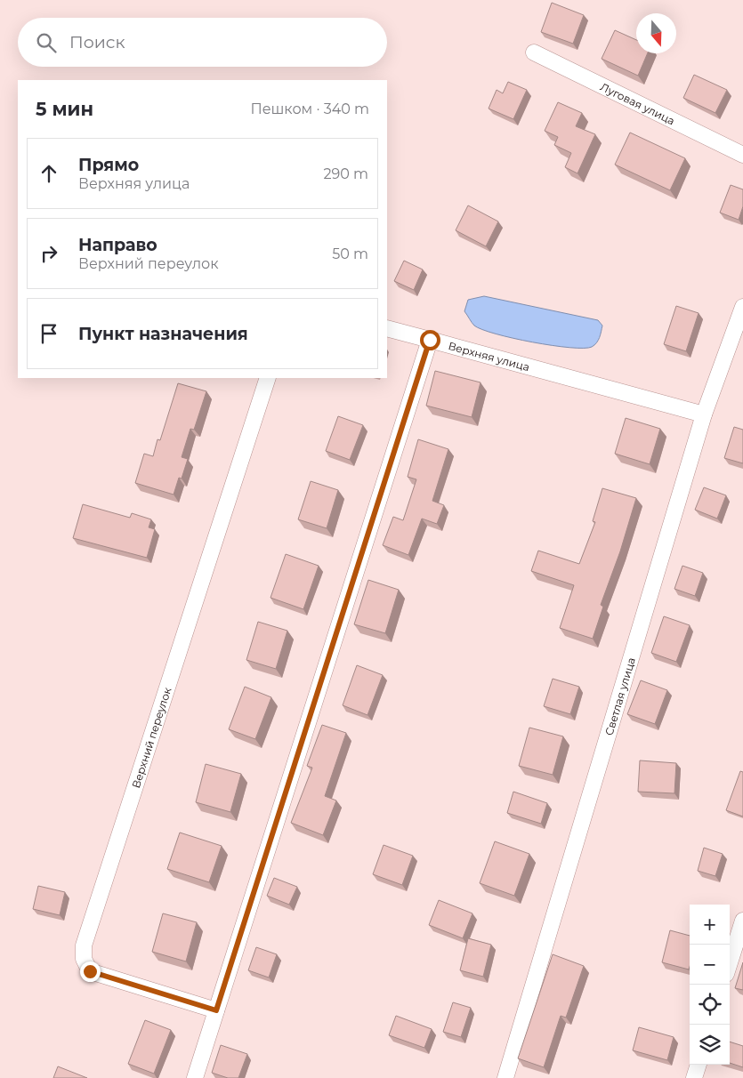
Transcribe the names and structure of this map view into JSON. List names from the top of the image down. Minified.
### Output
{"streets":{"street":["Луговая улица","Верхняя улица","Светлая улица","Верхний переулок"]},"crossings":[["Верхняя улица","Светлая улица"]],"north":"bottom","page":{"search":"Поиск","heading":["5 мин","Пешком · 340 m"],"list":[["Прямо","Верхняя улица","290 m"],["Направо","Верхний переулок","50 m"],"Пункт назначения"],"map_buttons":["+","−"]}}
